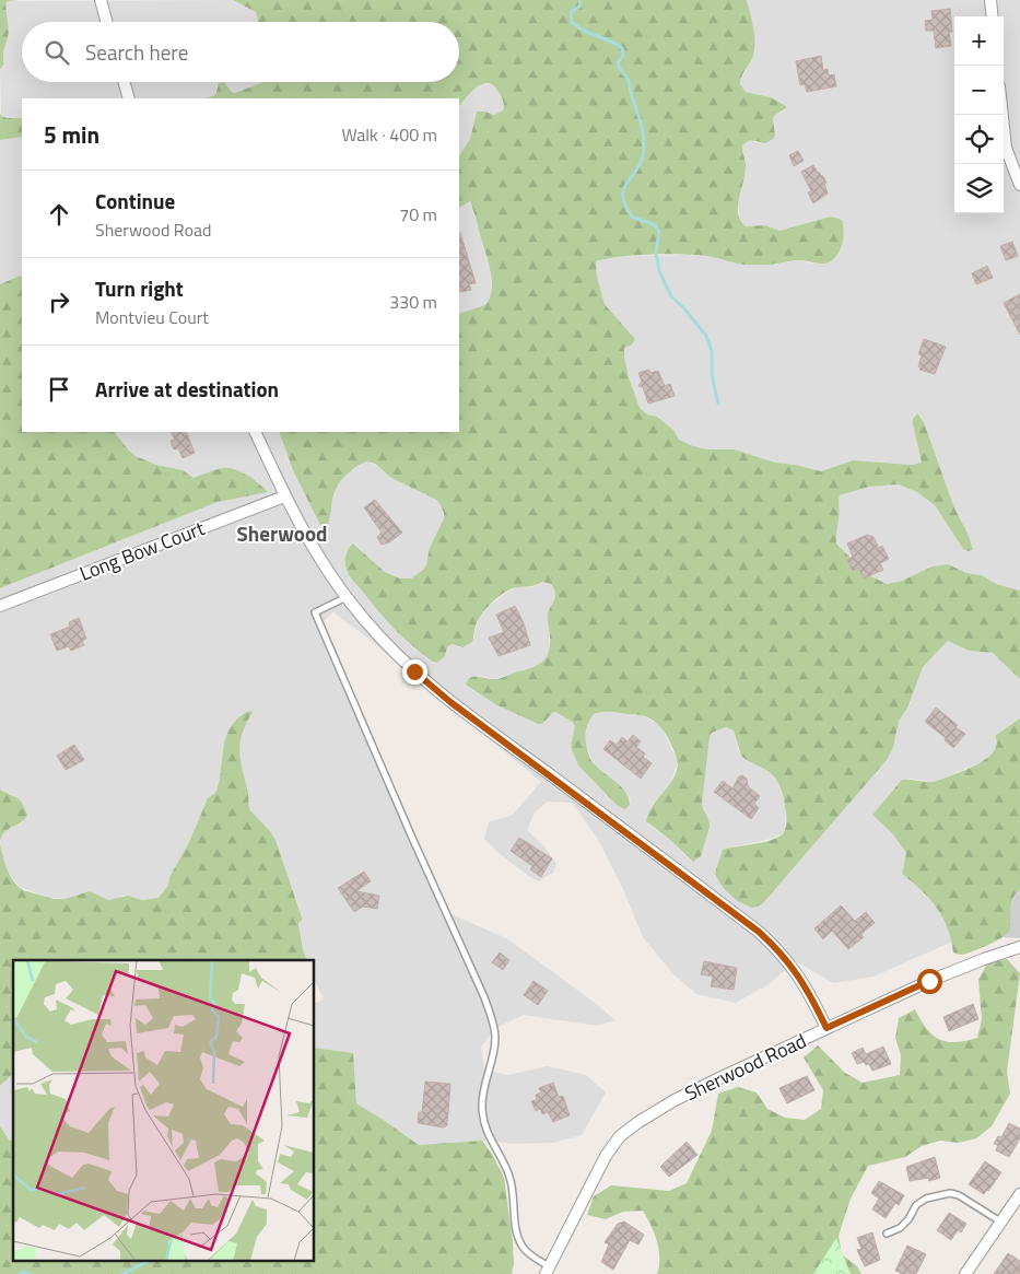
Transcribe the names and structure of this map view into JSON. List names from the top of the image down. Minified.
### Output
{"streets":{"street":["Long Bow Court","Sherwood Road"]},"districts":["Sherwood"],"page":{"map_buttons":["+","−"],"search":"Search here","heading":["5 min","Walk · 400 m"],"list":[["Continue","Sherwood Road","70 m"],["Turn right","Montvieu Court","330 m"],"Arrive at destination"]}}
